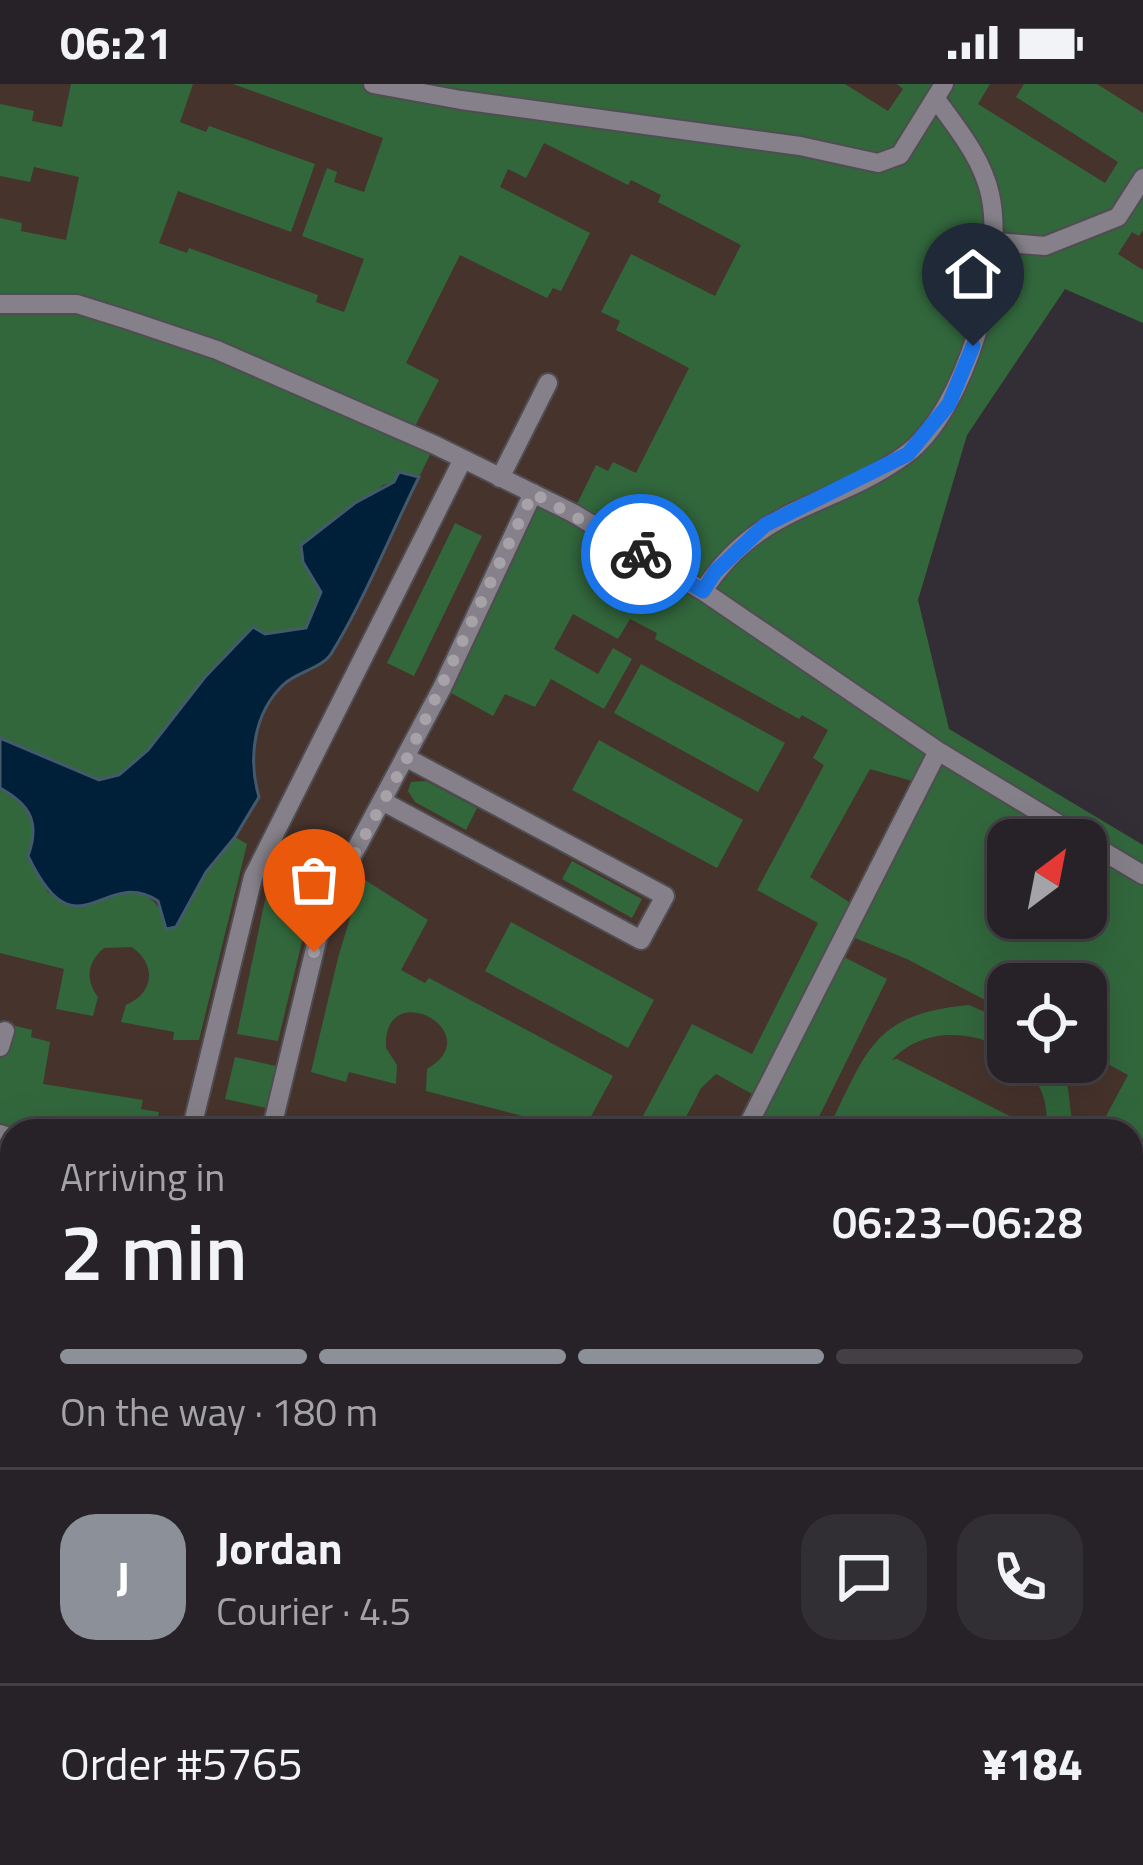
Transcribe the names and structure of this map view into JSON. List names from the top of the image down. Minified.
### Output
{"north":"top right","page":{"status":"06:21","heading":["2 min","Arriving in","06:23–06:28"],"panel":["Jordan","Courier · 4.5","Order #5765","¥184"],"bar":"On the way · 180 m","round":"J"}}
